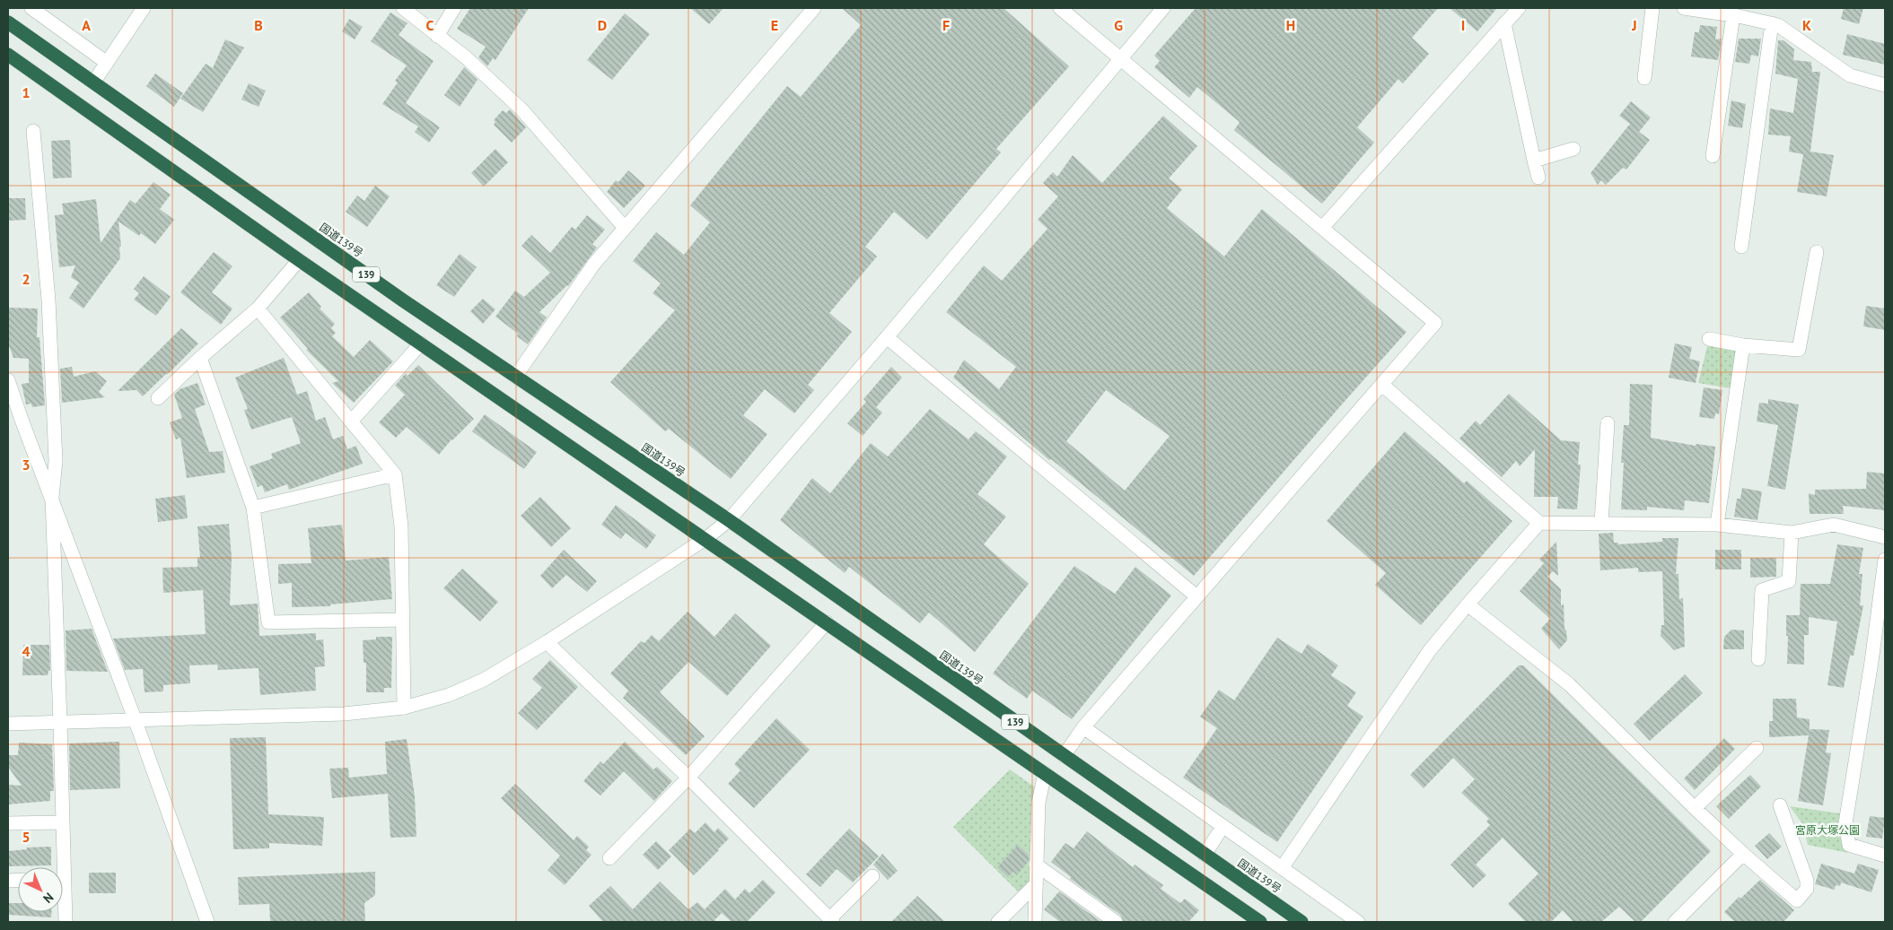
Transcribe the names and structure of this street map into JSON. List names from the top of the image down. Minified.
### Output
{"streets":{"highway":["国道139号","139"]},"parks":["宮原大塚公園"],"north":"bottom right","grid":{"columns":["A","B","C","D","E","F","G","H","I","J","K"],"rows":["1","2","3","4","5"]}}
